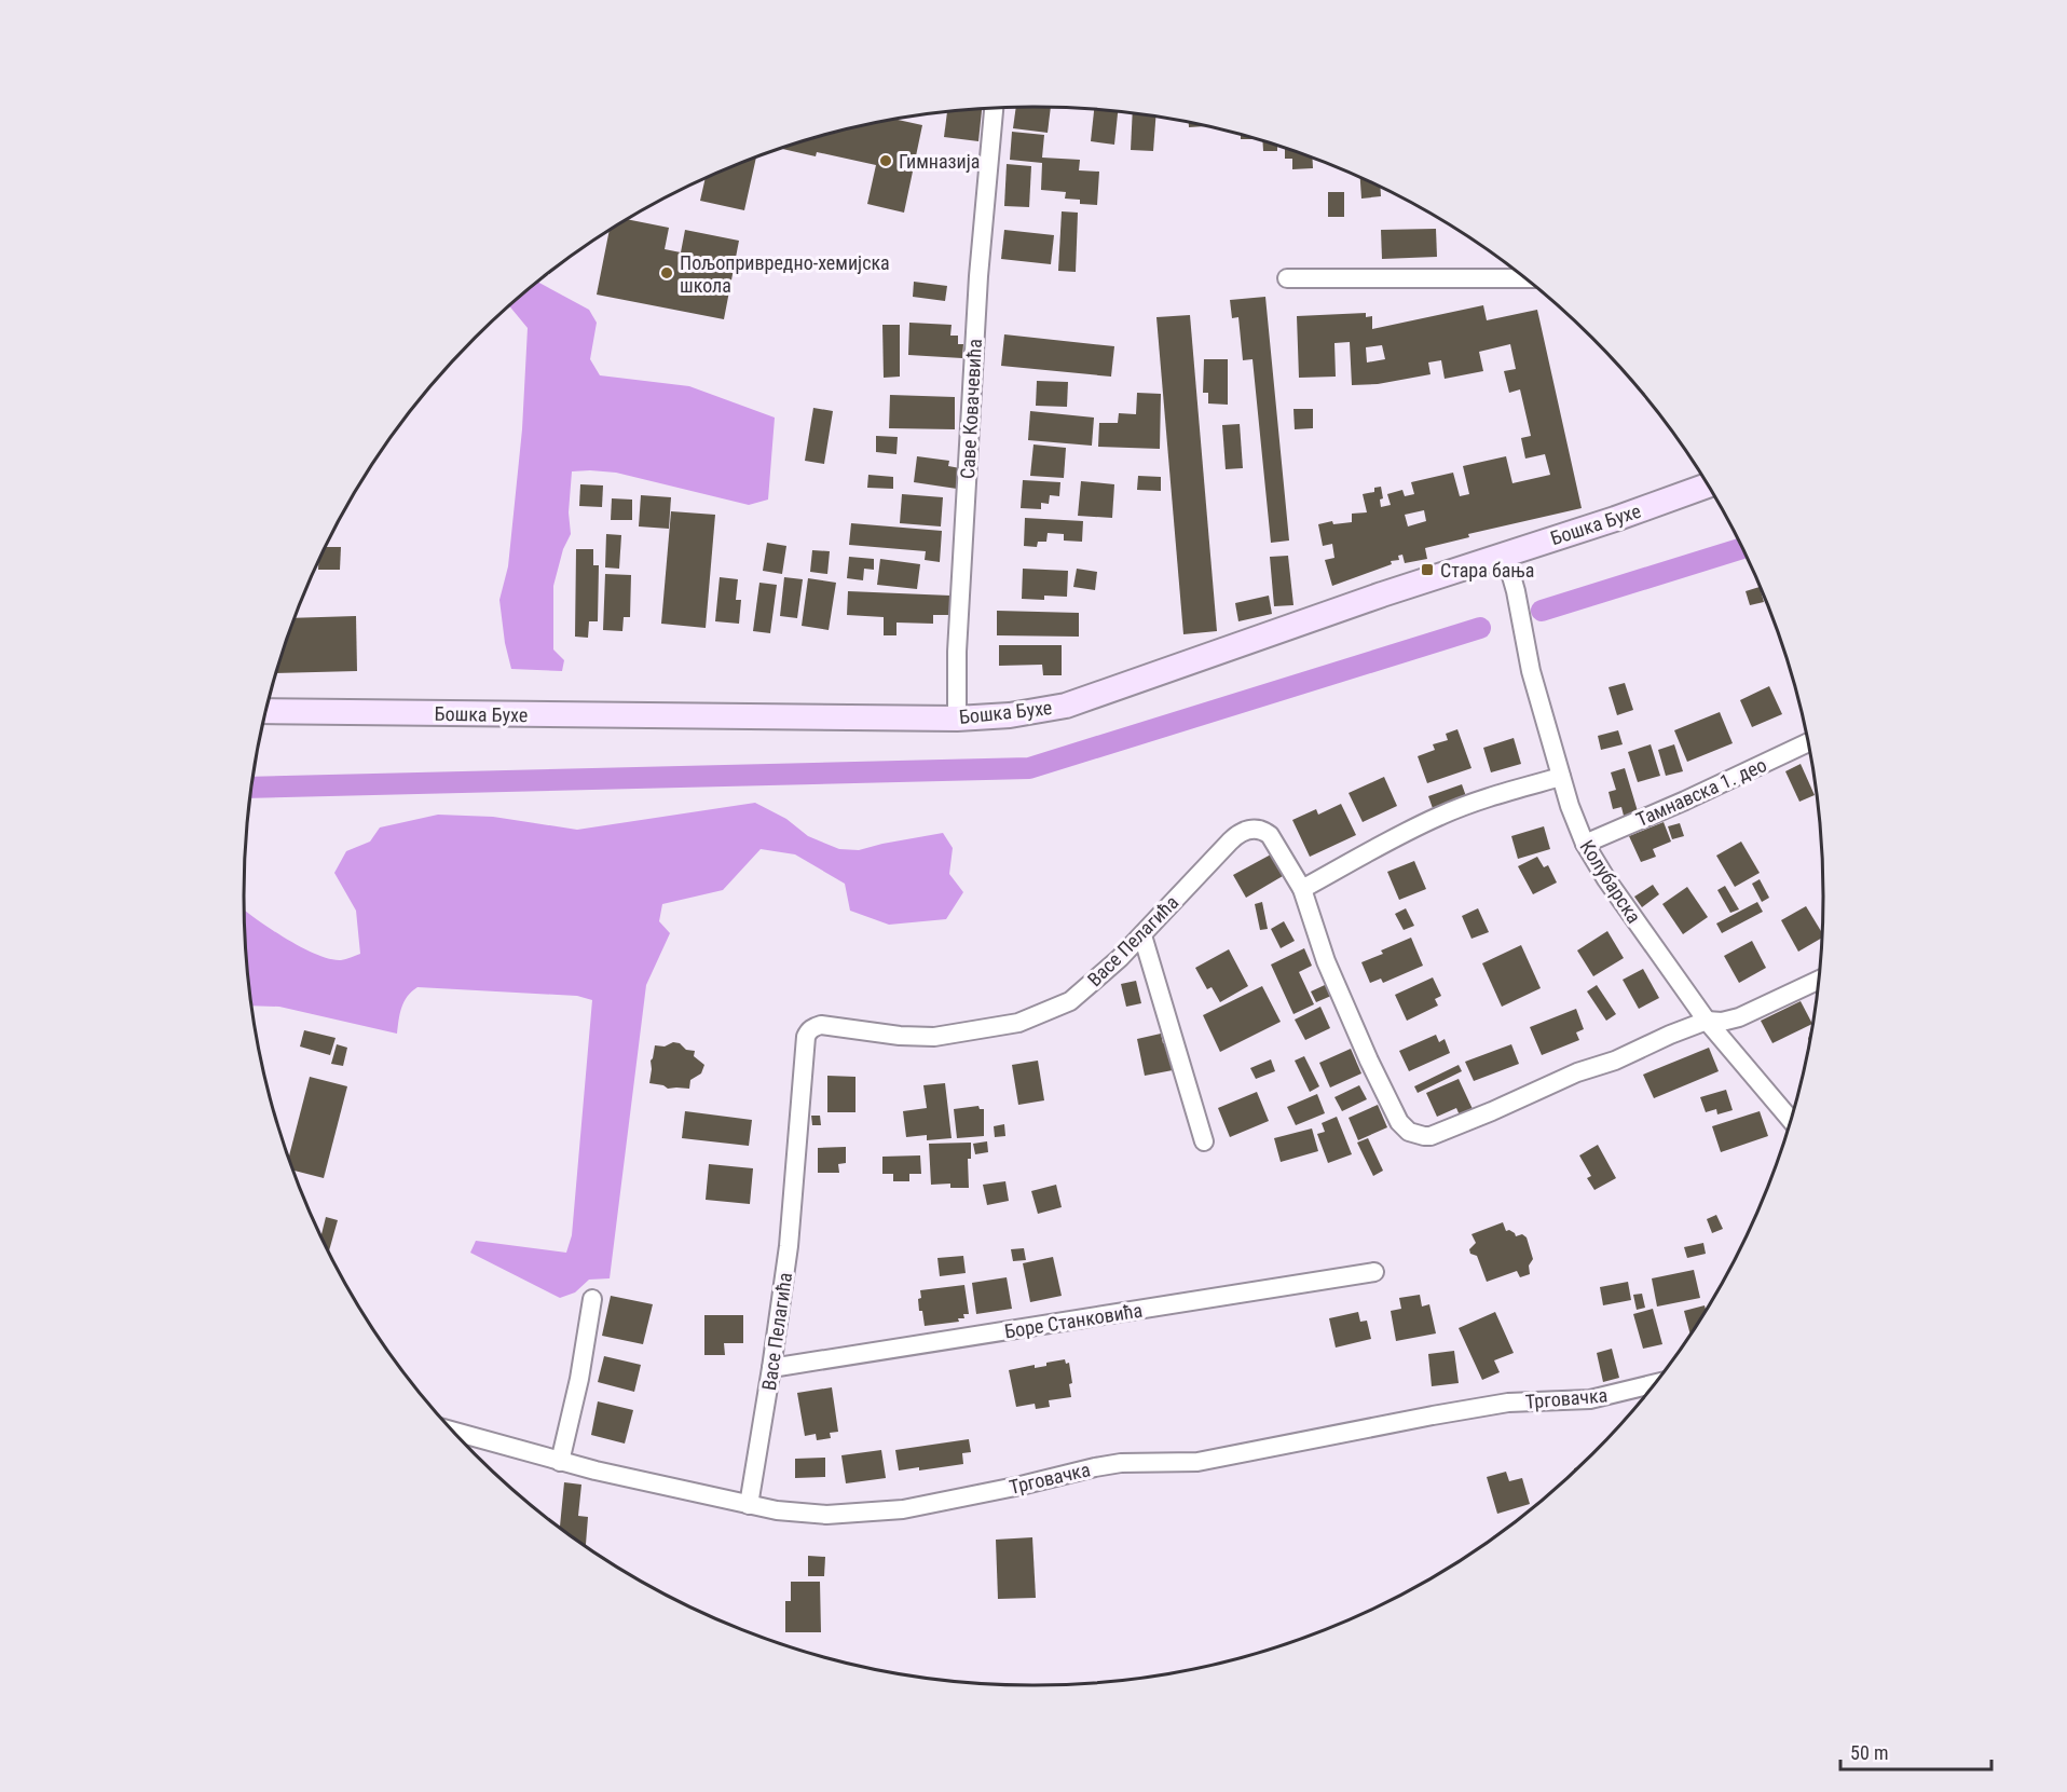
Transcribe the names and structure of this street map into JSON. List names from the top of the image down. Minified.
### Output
{"streets":{"main road":["Бошка Бухе"],"street":["Саве Ковачевића","Тамнавска 1. део","Колубарска","Васе Пелагића","Боре Станковића","Трговачка"]},"crossings":[["Саве Ковачевића","Бошка Бухе"],["Бошка Бухе","Колубарска"],["Тамнавска 1. део","Колубарска"],["Колубарска","Васе Пелагића"],["Васе Пелагића","Боре Станковића"],["Васе Пелагића","Трговачка"]],"places":{"other":["Гимназија","Пољопривредно-хемијска школа"],"transit":["Стара бања"]},"scale_bar":"50 m"}
